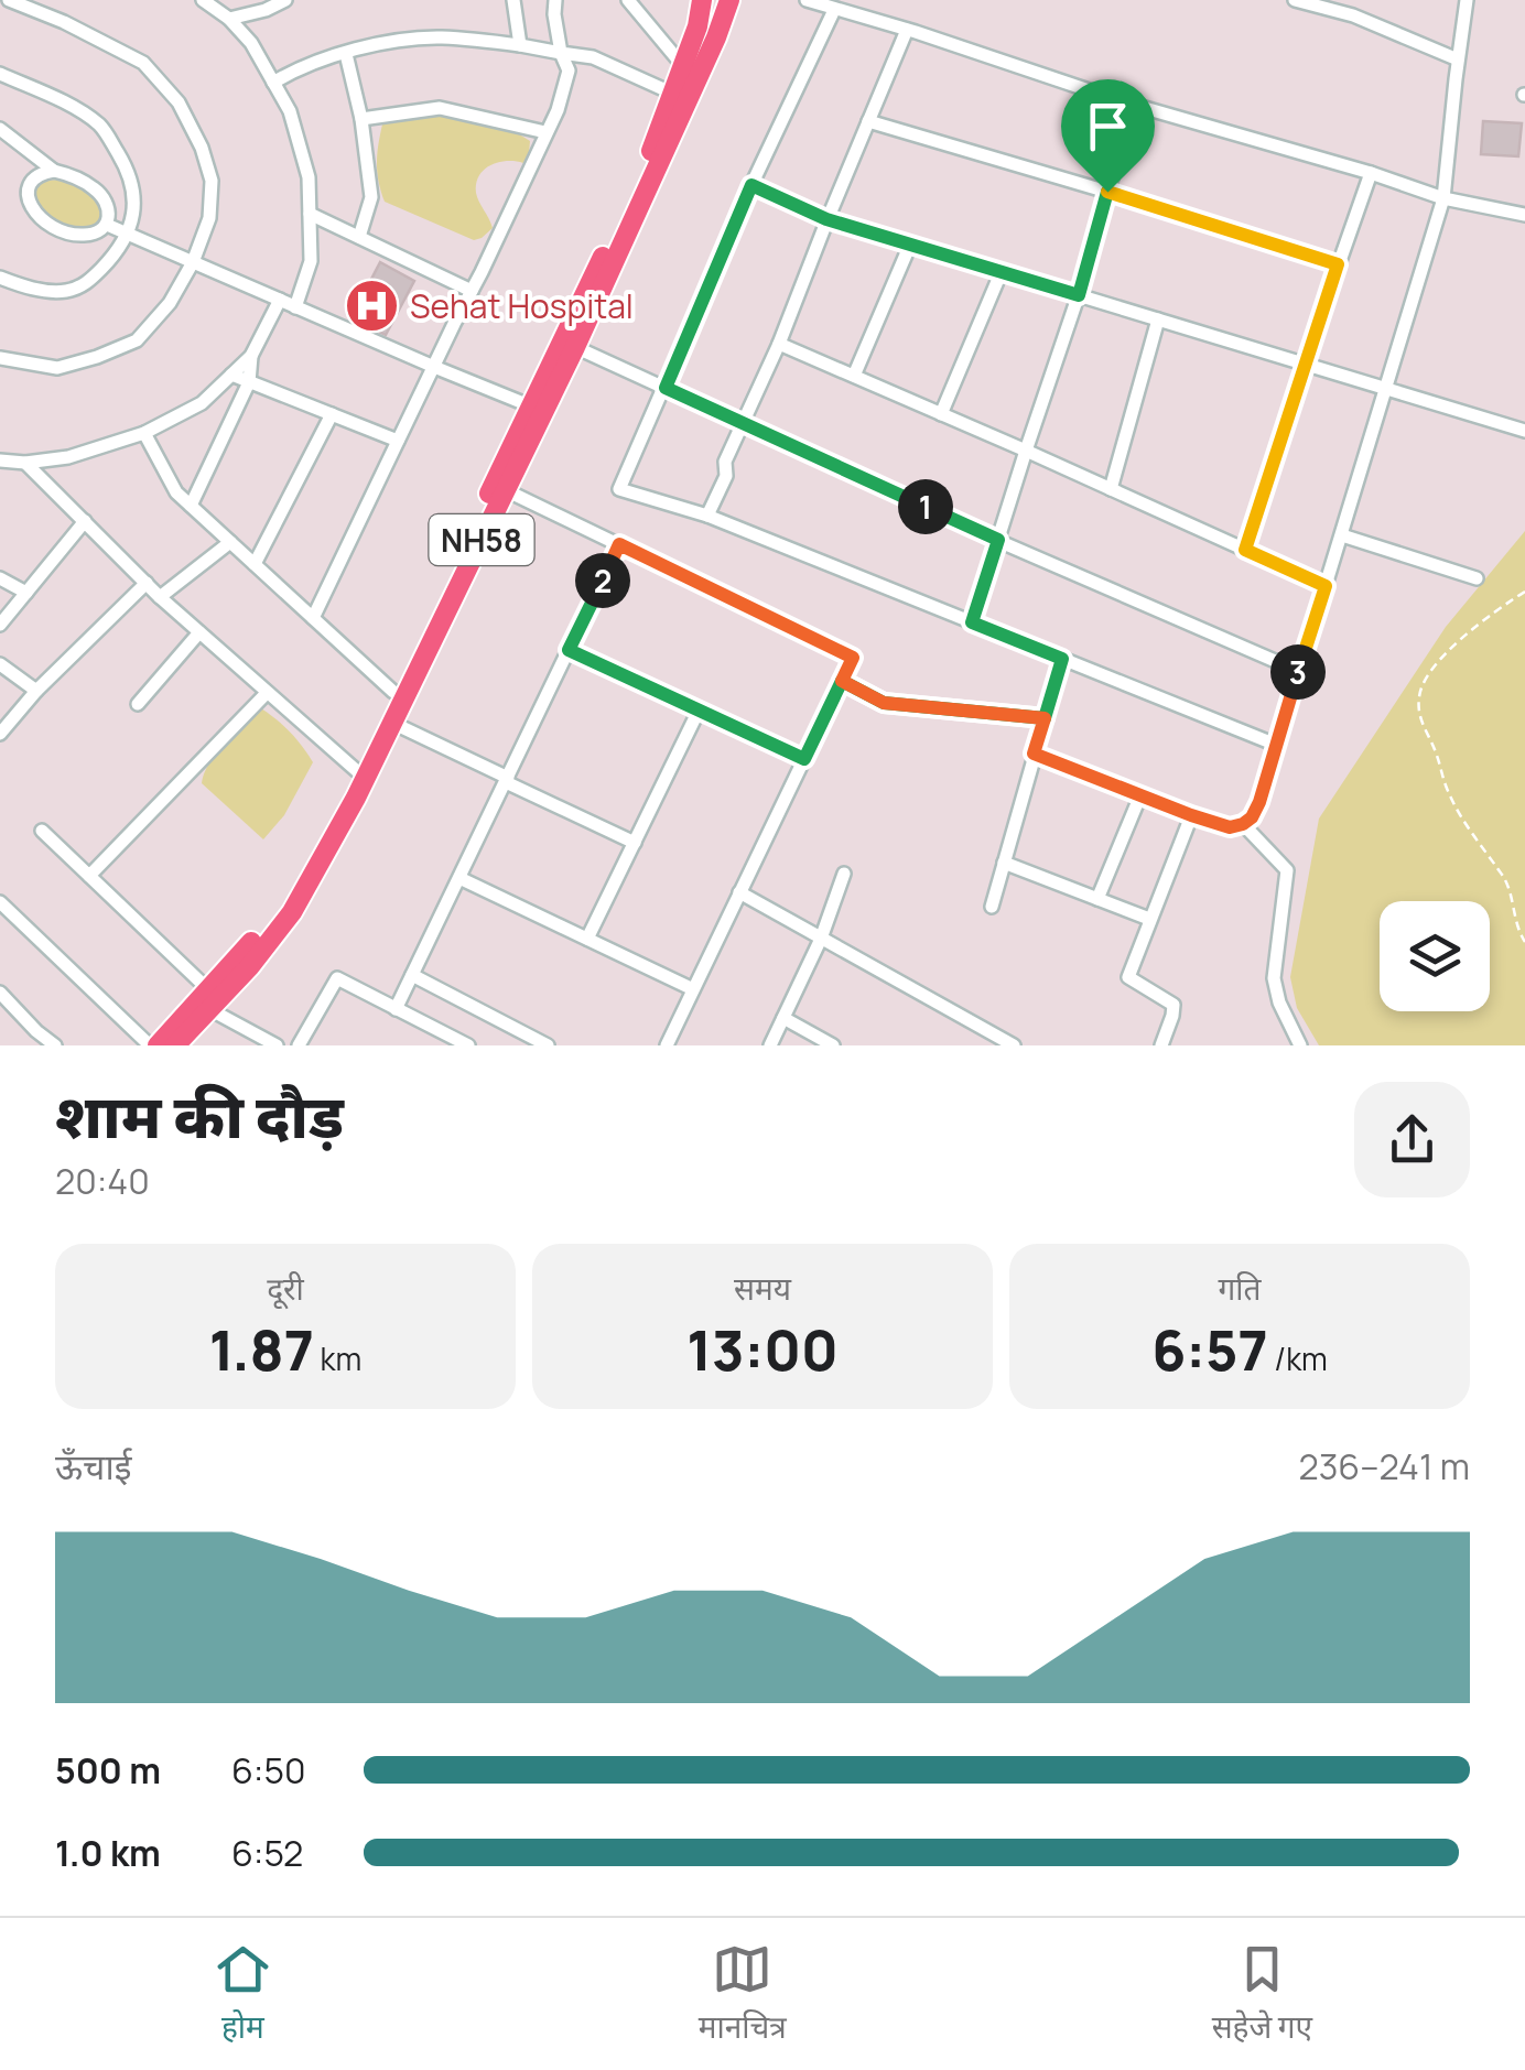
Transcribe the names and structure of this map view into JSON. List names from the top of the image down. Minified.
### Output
{"streets":{"highway":["NH58"]},"places":{"hospital":["Sehat Hospital"]},"page":{"pins":["1","2","3"],"heading":["शाम की दौड़","20:40"],"stats":[["दूरी","1.87 km"],["समय","13:00"],["गति","6:57 /km"]],"chart":["ऊँचाई","236–241 m"],"list":[{"name":"500 m","note":"6:50"},{"name":"1.0 km","note":"6:52"}],"tabs":["होम","मानचित्र","सहेजे गए"]}}
